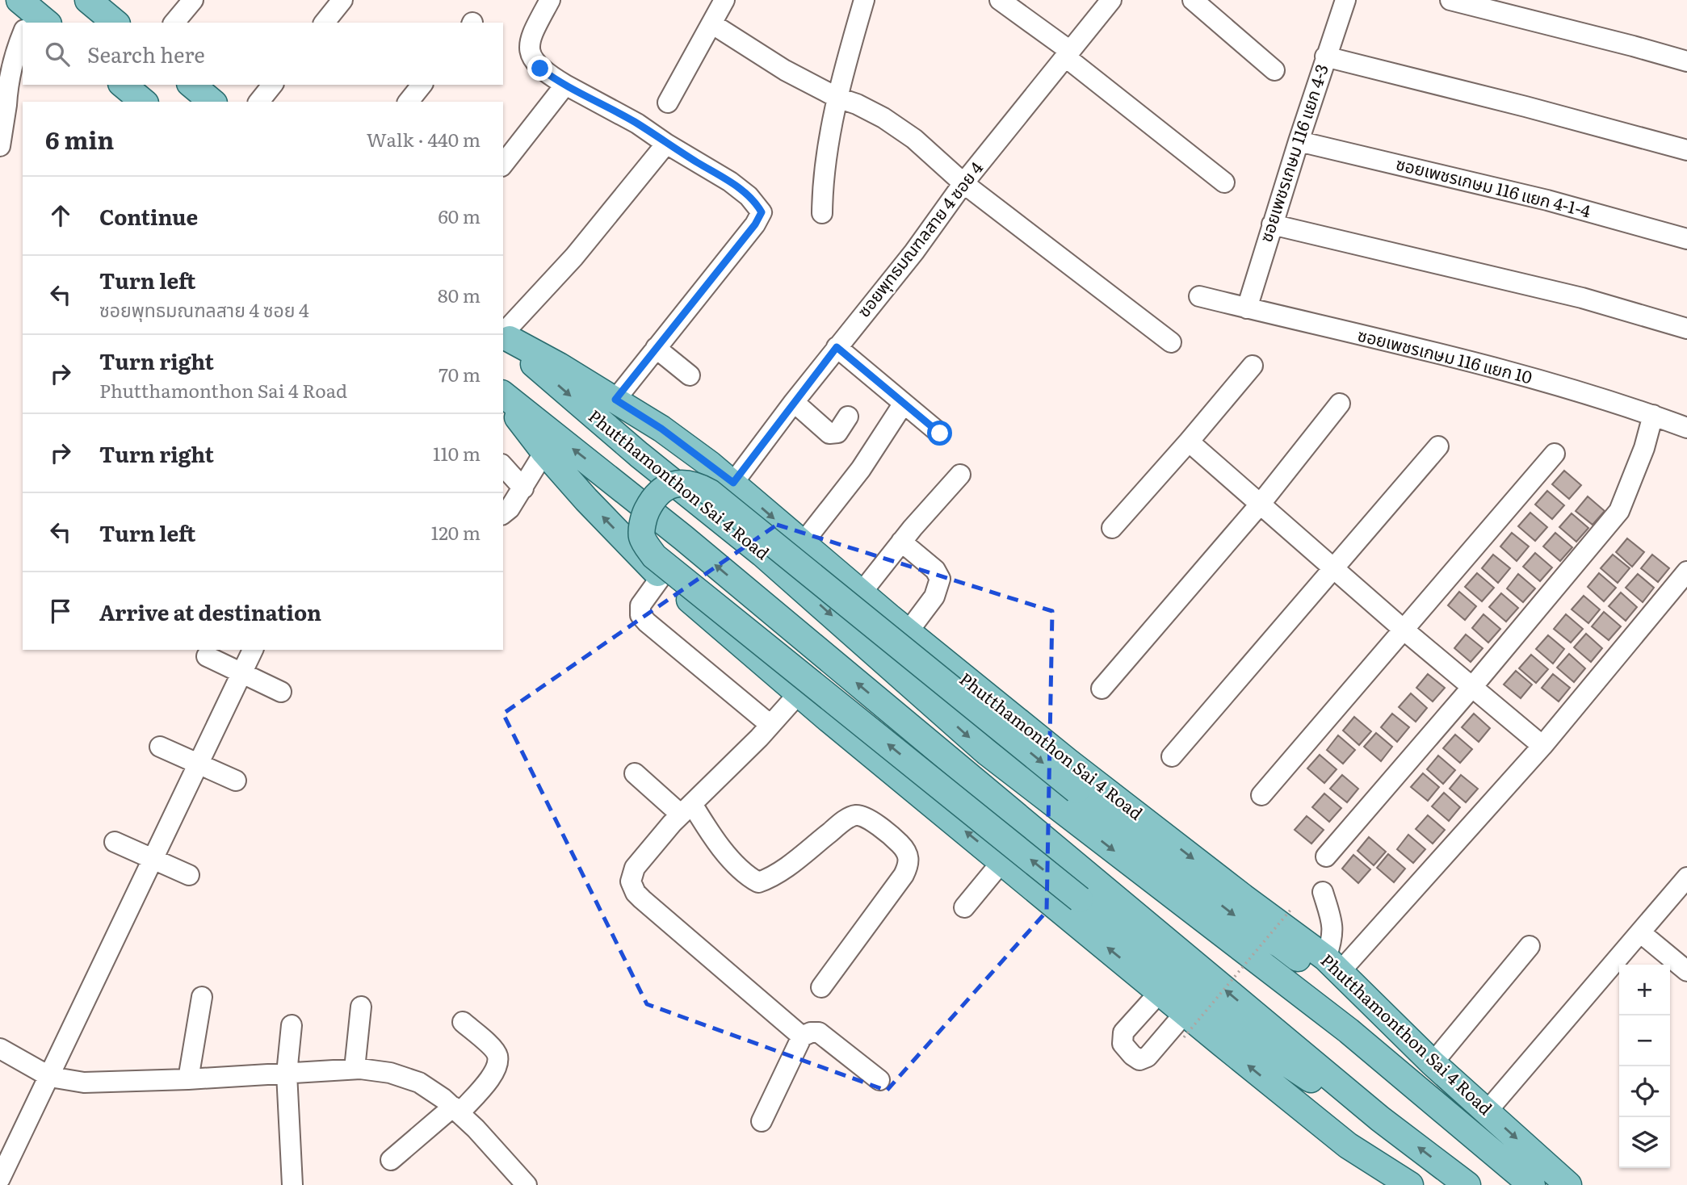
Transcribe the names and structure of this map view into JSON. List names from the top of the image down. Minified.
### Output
{"streets":{"main road":["Phutthamonthon Sai 4 Road"],"street":["ซอยเพชรเกษม 116 แยก 4-3","ซอยเพชรเกษม 116 แยก 4-1-4","ซอยพุทธมณฑลสาย 4 ซอย 4","ซอยเพชรเกษม 116 แยก 10"]},"crossings":[["ซอยเพชรเกษม 116 แยก 4-3","ซอยเพชรเกษม 116 แยก 4-1-4"],["ซอยเพชรเกษม 116 แยก 4-3","ซอยเพชรเกษม 116 แยก 10"],["ซอยพุทธมณฑลสาย 4 ซอย 4","Phutthamonthon Sai 4 Road"]],"page":{"search":"Search here","heading":["6 min","Walk · 440 m"],"list":[["Continue","60 m"],["Turn left","ซอยพุทธมณฑลสาย 4 ซอย 4","80 m"],["Turn right","Phutthamonthon Sai 4 Road","70 m"],["Turn right","110 m"],["Turn left","120 m"],"Arrive at destination"],"map_buttons":["+","−"]}}
